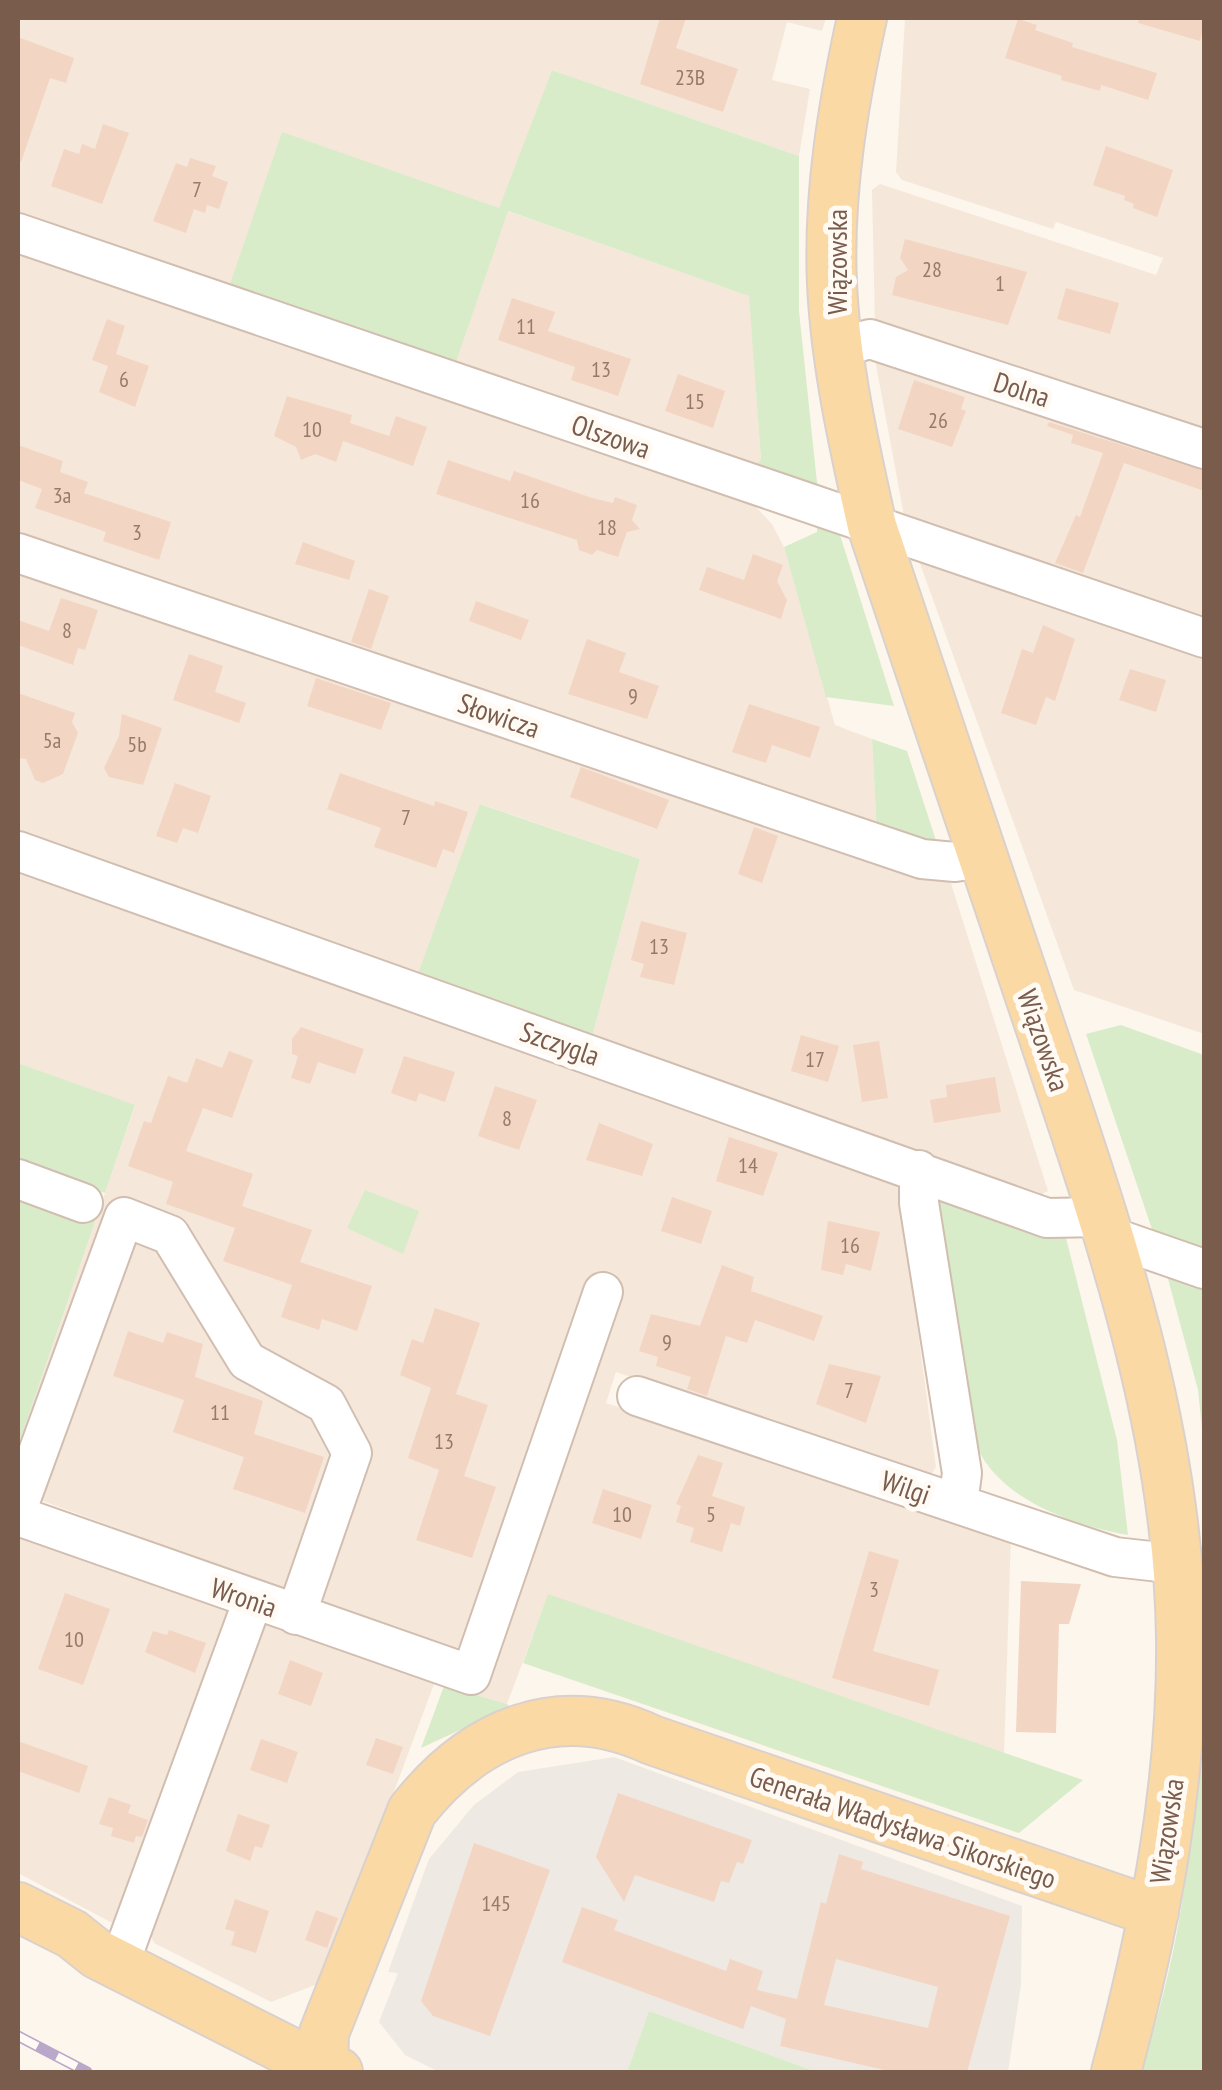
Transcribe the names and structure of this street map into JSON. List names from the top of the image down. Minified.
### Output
{"streets":{"main road":["Wiązowska","Generała Władysława Sikorskiego"],"street":["Dolna","Olszowa","Słowicza","Szczygla","Wilgi","Wronia"]},"crossings":[["Wiązowska","Dolna"],["Wiązowska","Olszowa"],["Wiązowska","Słowicza"],["Wiązowska","Szczygla"],["Wiązowska","Wilgi"],["Wiązowska","Generała Władysława Sikorskiego"]],"house_numbers":["23B","7","28","1","11","13","6","15","26","10","3a","16","18","3","8","9","5a","5b","7","13","17","8","14","16","9","7","11","13","10","5","3","10","145"]}
